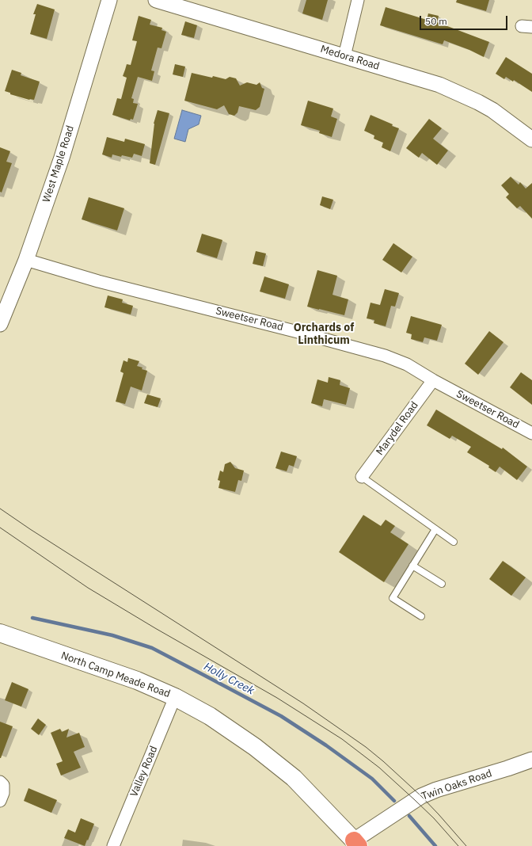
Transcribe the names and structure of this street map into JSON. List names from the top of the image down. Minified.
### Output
{"streets":{"main road":["North Camp Meade Road"],"street":["Medora Road","West Maple Road","Sweetser Road","Marydel Road","Valley Road","Twin Oaks Road"]},"crossings":[["West Maple Road","Sweetser Road"],["Sweetser Road","Marydel Road"],["North Camp Meade Road","Valley Road"],["North Camp Meade Road","Twin Oaks Road"]],"districts":["Orchards of Linthicum"],"water":["Holly Creek"],"scale_bar":"50 m"}
